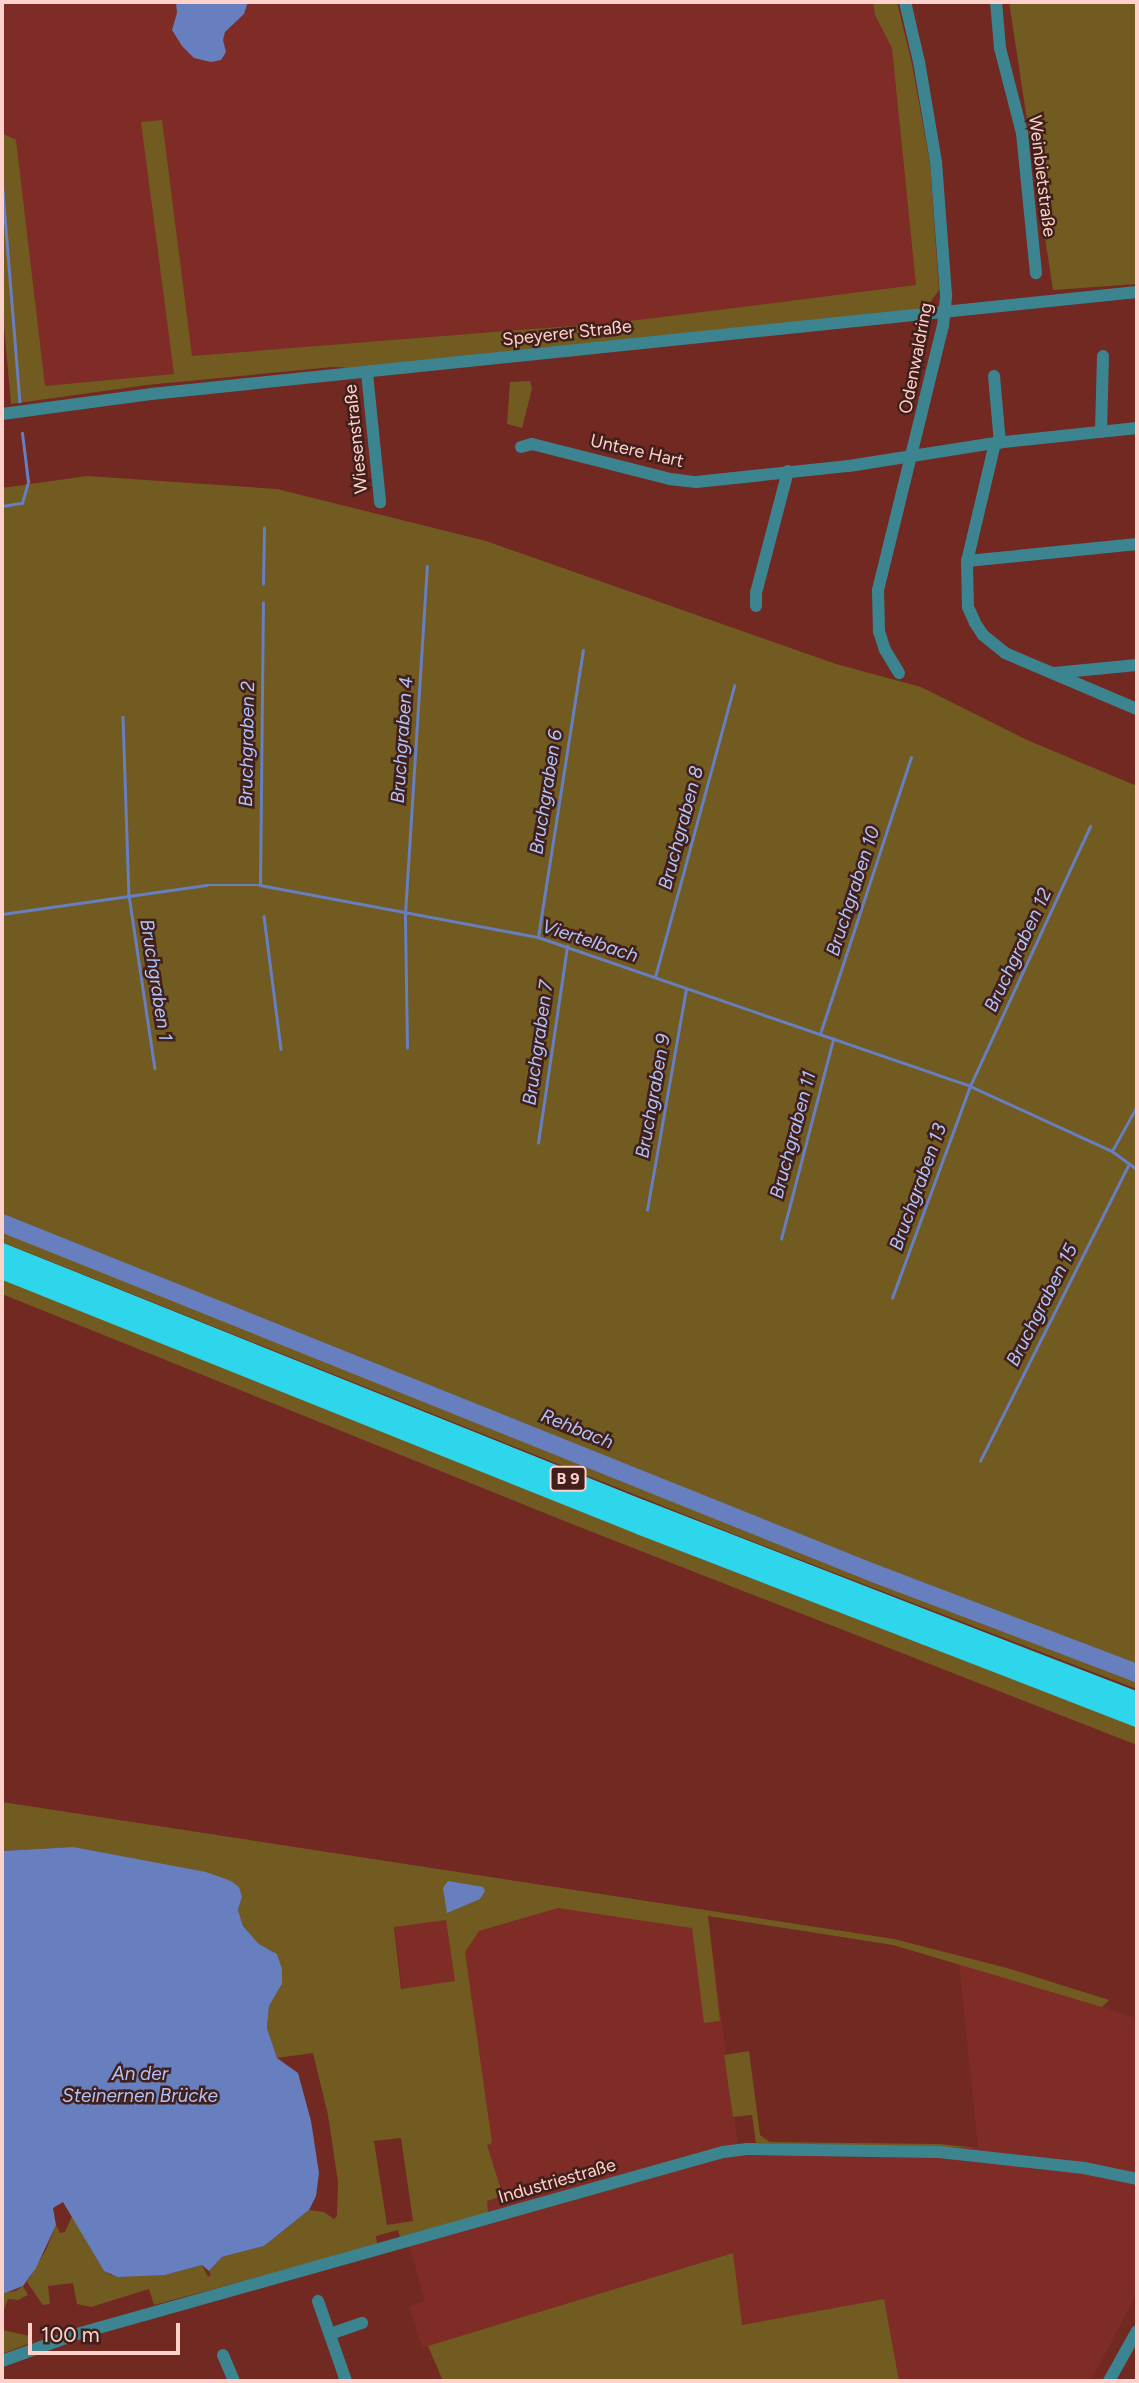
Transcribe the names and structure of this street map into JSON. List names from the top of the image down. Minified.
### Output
{"streets":{"highway":["B 9"],"street":["Weinbietstraße","Speyerer Straße","Odenwaldring","Wiesenstraße","Untere Hart","Industriestraße"]},"crossings":[["Speyerer Straße","Odenwaldring"],["Speyerer Straße","Wiesenstraße"],["Odenwaldring","Untere Hart"]],"water":["Bruchgraben 4","Bruchgraben 2","Bruchgraben 6","Bruchgraben 8","Bruchgraben 10","Viertelbach","Bruchgraben 12","Bruchgraben 1","Bruchgraben 7","Bruchgraben 9","Bruchgraben 11","Bruchgraben 13","Bruchgraben 15","Rehbach","An der Steinernen Brücke"],"scale_bar":"100 m"}
